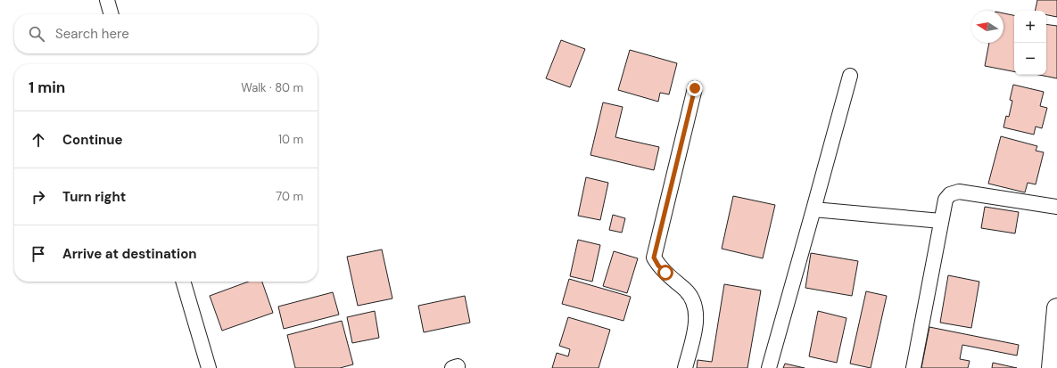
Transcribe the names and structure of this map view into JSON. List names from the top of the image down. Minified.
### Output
{"north":"left","page":{"map_buttons":["+","−"],"search":"Search here","heading":["1 min","Walk · 80 m"],"list":[["Continue","10 m"],["Turn right","70 m"],"Arrive at destination"]}}
